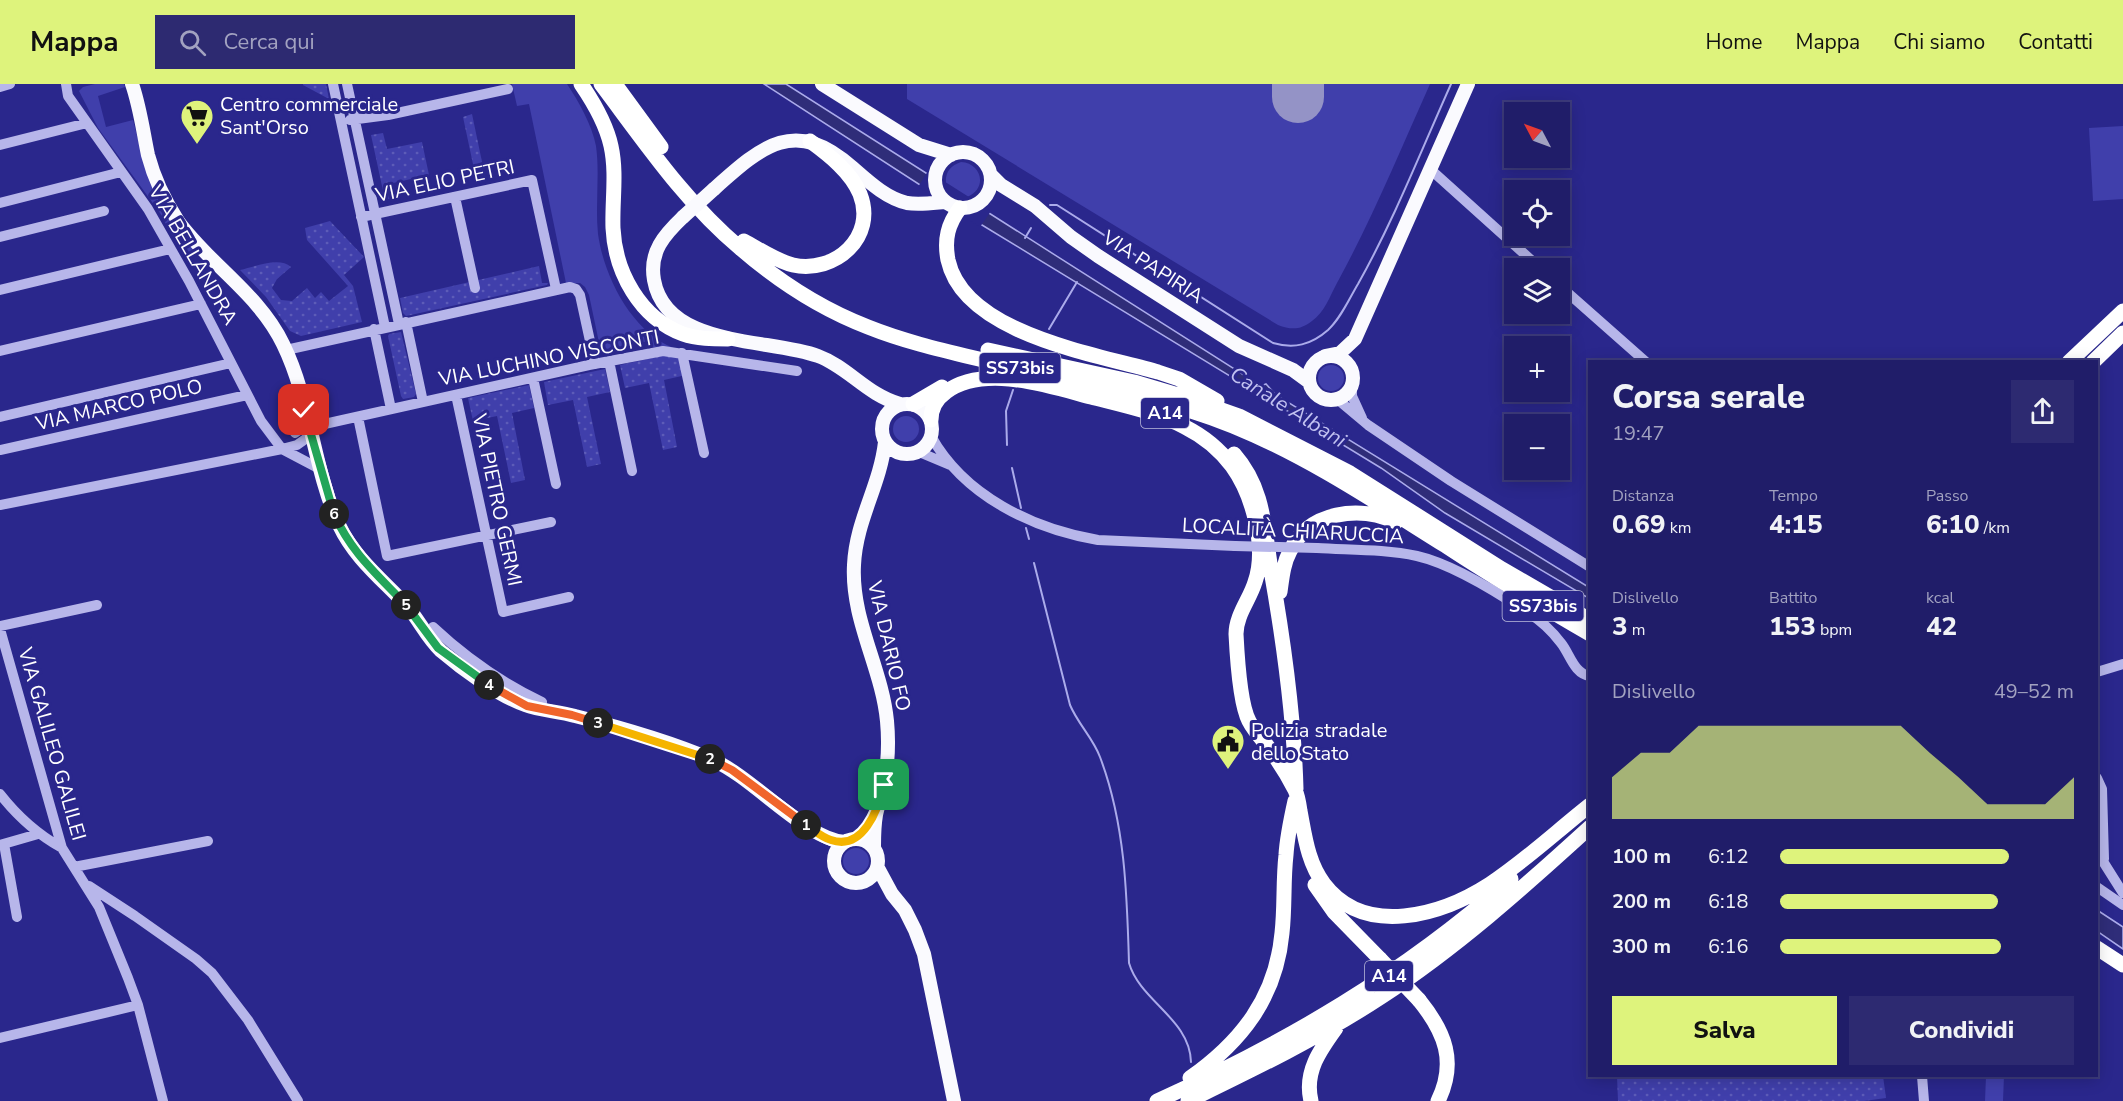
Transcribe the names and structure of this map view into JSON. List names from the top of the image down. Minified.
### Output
{"streets":{"highway":["SS73bis","A14"],"main road":["VIA PAPIRIA","VIA DARIO FO"],"street":["VIA ELIO PETRI","VIA BELLANDRA","VIA LUCHINO VISCONTI","VIA MARCO POLO","VIA PIETRO GERMI","LOCALITÀ CHIARUCCIA","VIA GALILEO GALILEI"]},"crossings":[["VIA ELIO PETRI","VIA LUCHINO VISCONTI"],["VIA BELLANDRA","VIA MARCO POLO"],["VIA LUCHINO VISCONTI","VIA PIETRO GERMI"],["A14","VIA DARIO FO"]],"water":["Canale Albani"],"places":{"supermarket":["Centro commerciale Sant'Orso"],"public building":["Polizia stradale dello Stato"]},"north":"top left","page":{"header":"Mappa","search":"Cerca qui","nav":["Home","Mappa","Chi siamo","Contatti"],"map_buttons":["+","−"],"heading":["Corsa serale","19:47"],"stats":[["Distanza","0.69 km"],["Tempo","4:15"],["Passo","6:10 /km"],["Dislivello","3 m"],["Battito","153 bpm"],["kcal","42"]],"pins":["6","5","4","3","2","1"],"chart":["Dislivello","49–52 m"],"list":[{"name":"100 m","note":"6:12"},{"name":"200 m","note":"6:18"},{"name":"300 m","note":"6:16"}],"buttons":["Salva","Condividi"]}}
